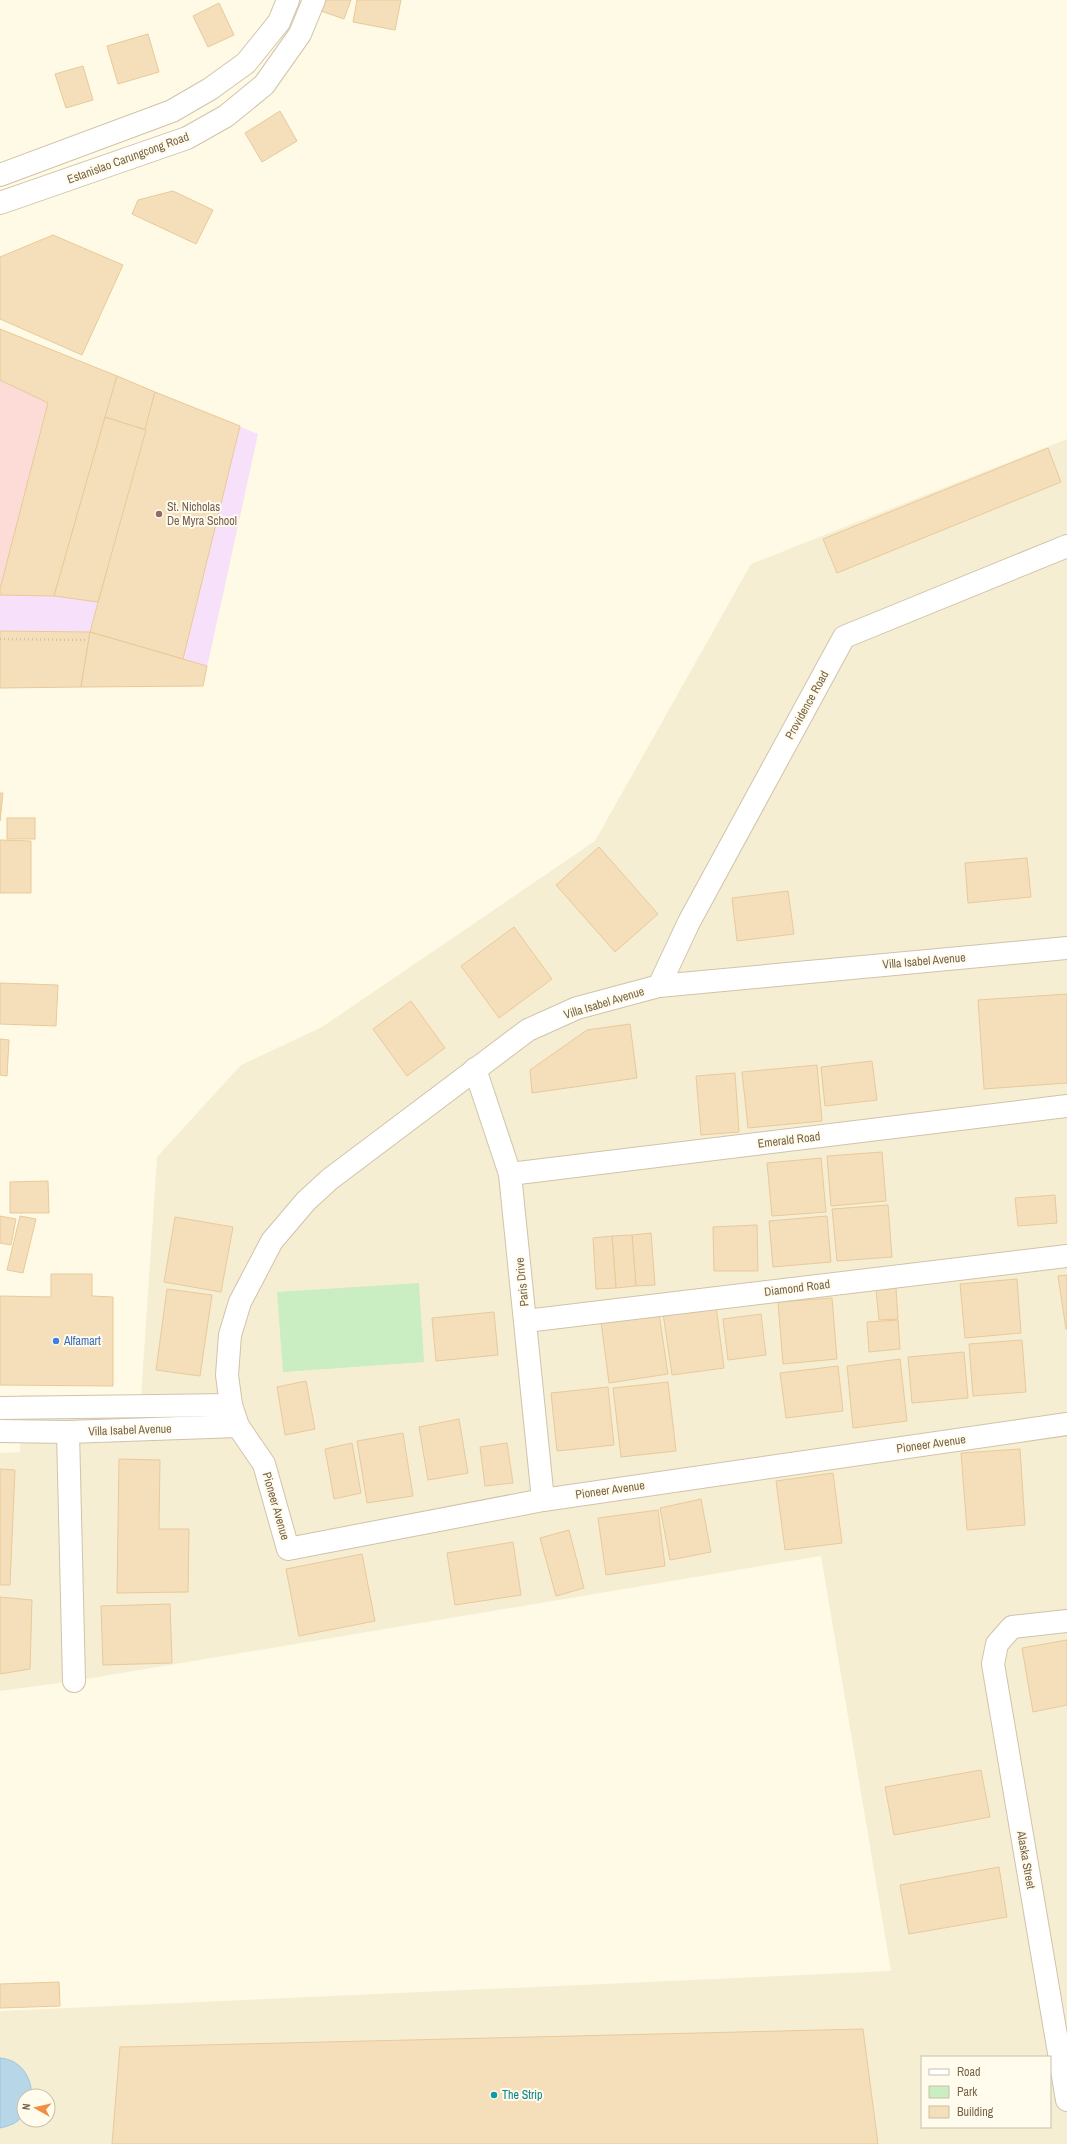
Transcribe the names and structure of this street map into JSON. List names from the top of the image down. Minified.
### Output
{"streets":{"street":["Estanislao Carungcong Road","Providence Road","Villa Isabel Avenue","Emerald Road","Paris Drive","Diamond Road","Pioneer Avenue","Alaska Street"]},"crossings":[["Providence Road","Villa Isabel Avenue"],["Villa Isabel Avenue","Paris Drive"],["Villa Isabel Avenue","Pioneer Avenue"],["Emerald Road","Paris Drive"],["Paris Drive","Diamond Road"],["Paris Drive","Pioneer Avenue"]],"places":["St. Nicholas De Myra School","Alfamart","The Strip"],"legend":["Road","Park","Building"],"north":"left"}
